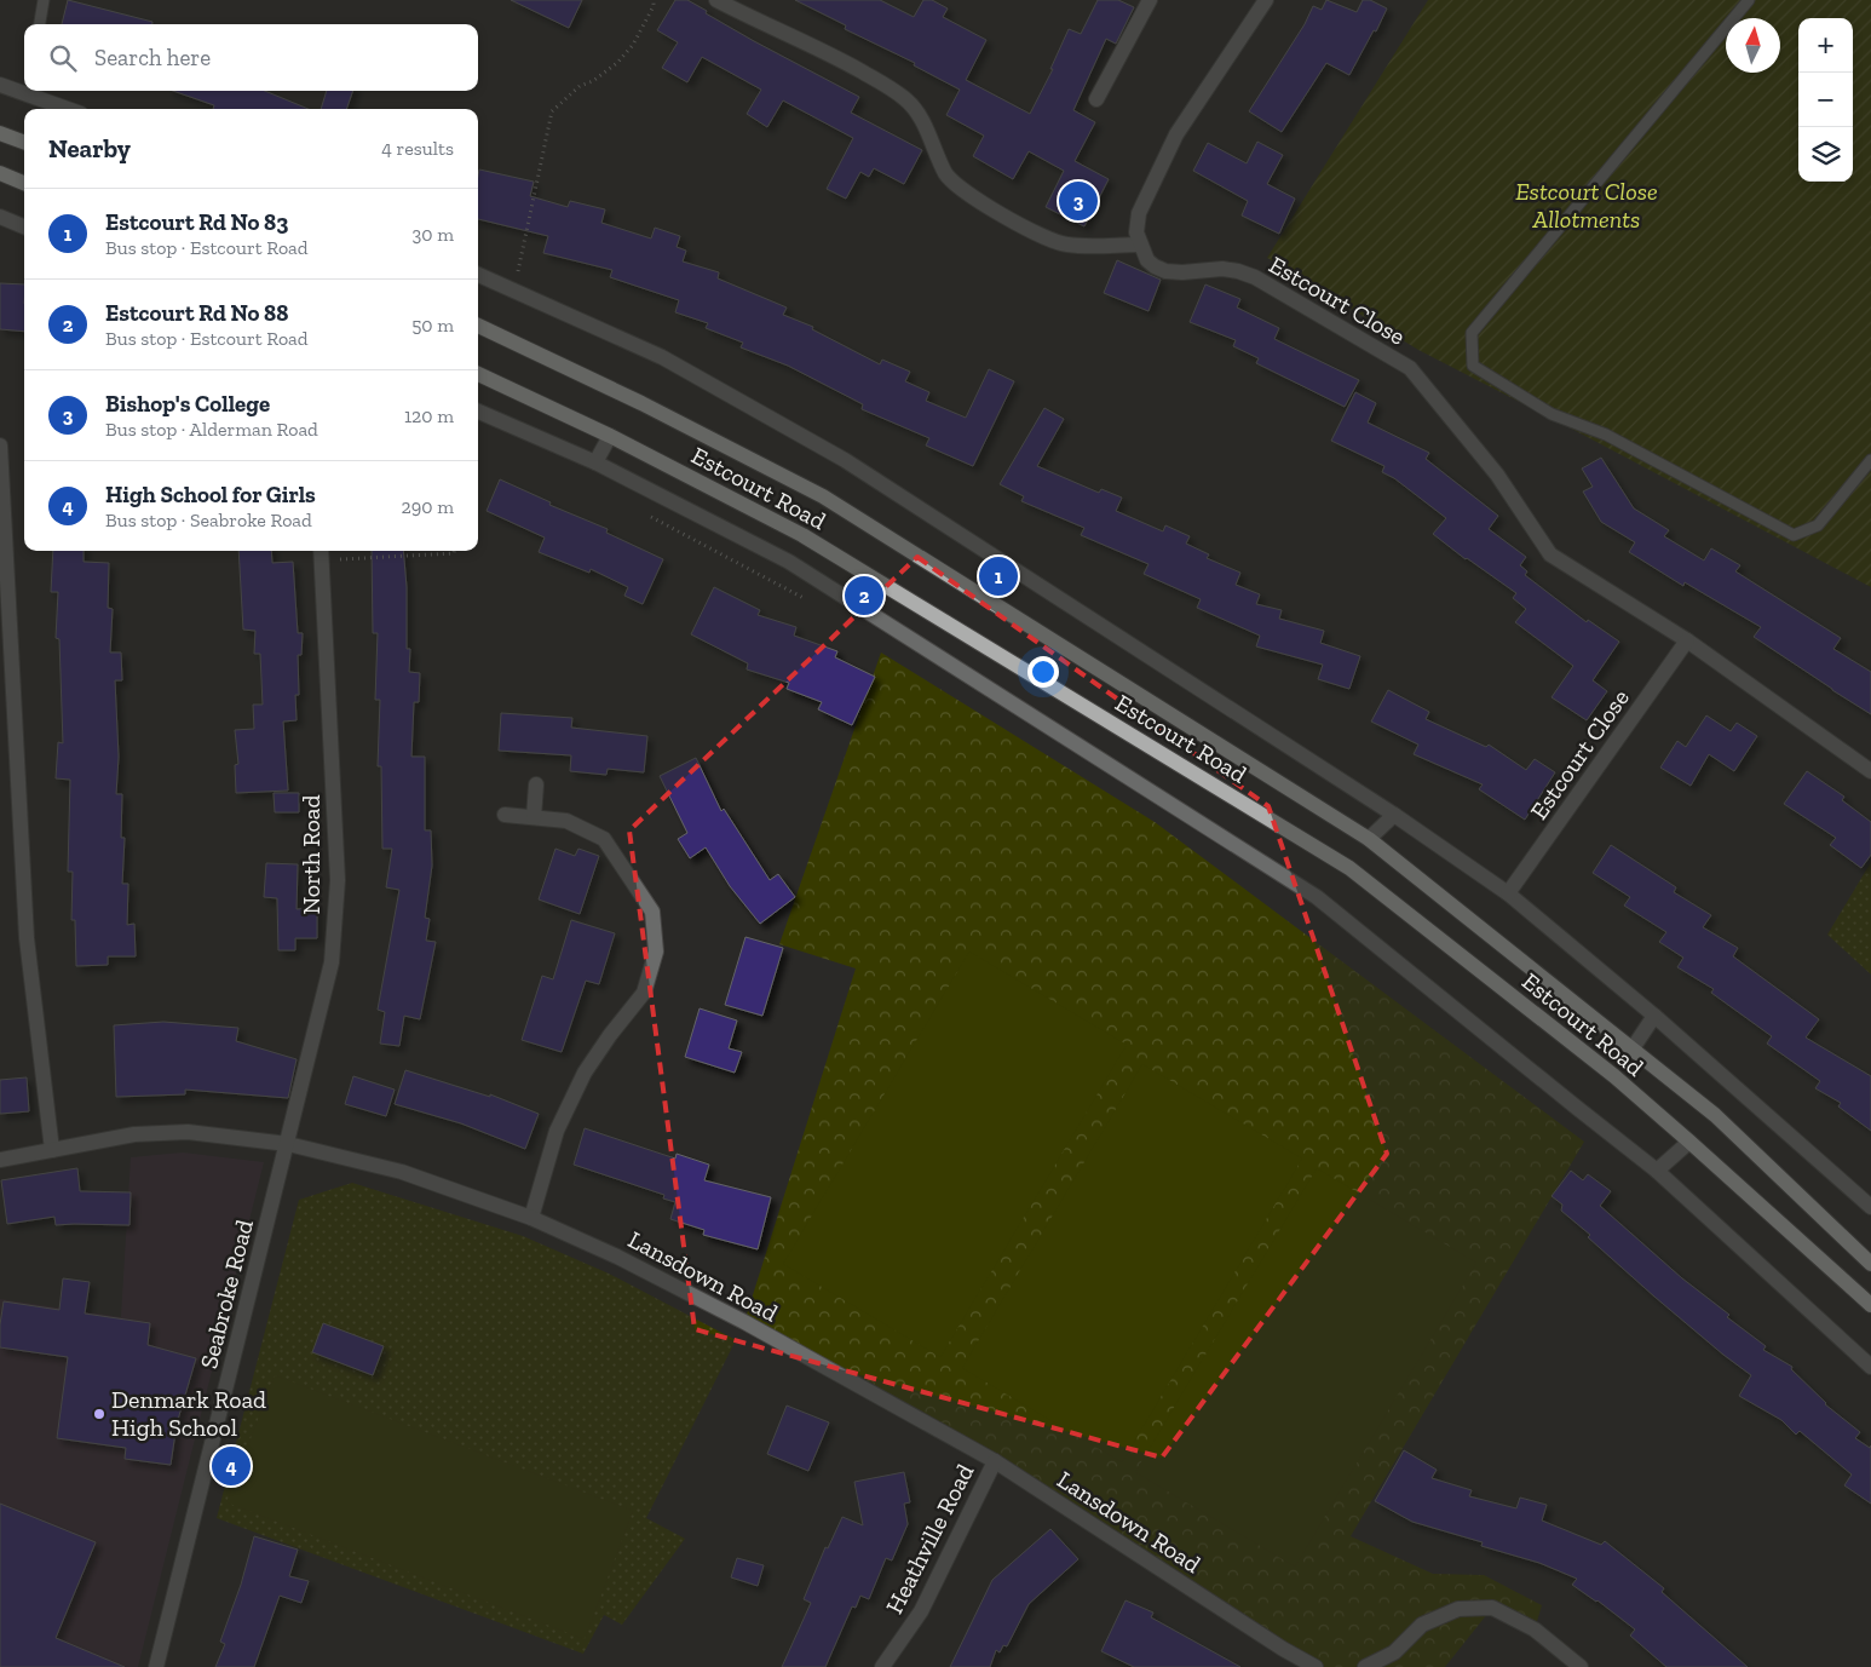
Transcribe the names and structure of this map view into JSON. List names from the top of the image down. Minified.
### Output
{"streets":{"main road":["Estcourt Road"],"street":["Estcourt Close","North Road","Lansdown Road","Seabroke Road","Heathville Road"]},"crossings":[["Estcourt Close","Estcourt Road"],["North Road","Lansdown Road"],["North Road","Seabroke Road"],["Lansdown Road","Seabroke Road"],["Lansdown Road","Heathville Road"]],"parks":["Estcourt Close Allotments"],"places":["Denmark Road High School"],"north":"top","page":{"map_buttons":["+","−"],"search":"Search here","heading":["Nearby","4 results"],"pins":["3","1","2","4"],"list":[{"mark":"1","name":"Estcourt Rd No 83","note":"Bus stop · Estcourt Road","value":"30 m"},{"mark":"2","name":"Estcourt Rd No 88","note":"Bus stop · Estcourt Road","value":"50 m"},{"mark":"3","name":"Bishop's College","note":"Bus stop · Alderman Road","value":"120 m"},{"mark":"4","name":"High School for Girls","note":"Bus stop · Seabroke Road","value":"290 m"}]}}
